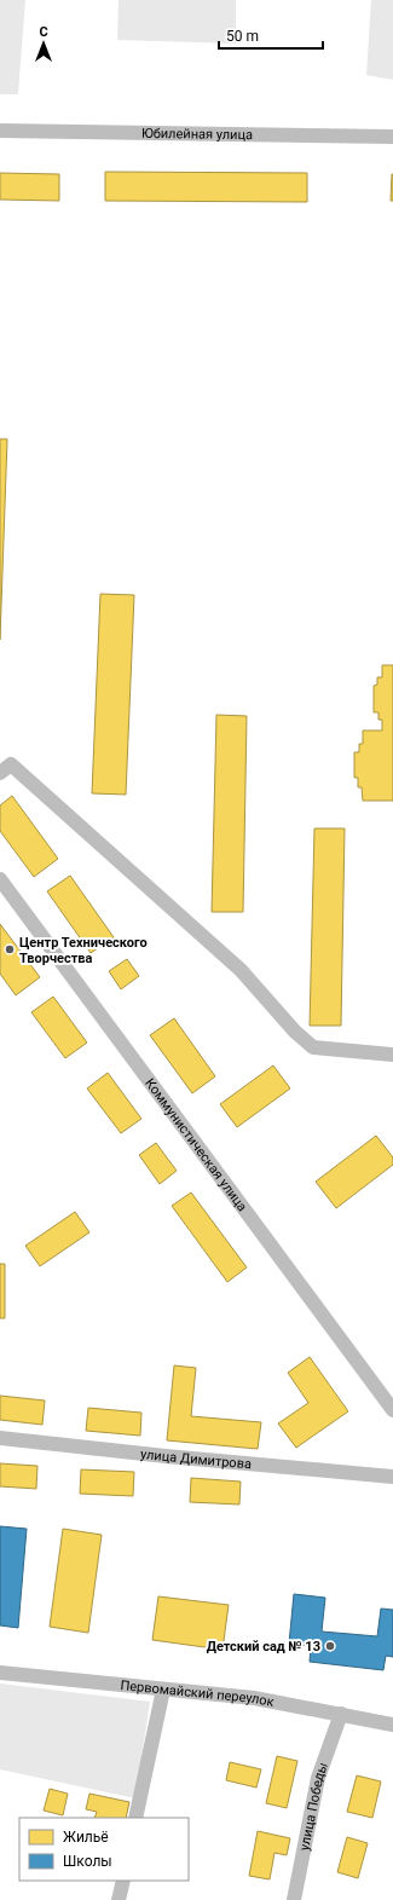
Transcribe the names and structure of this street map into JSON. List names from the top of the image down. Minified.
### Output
{"streets":{"street":["Юбилейная улица","Коммунистическая улица","улица Димитрова","Первомайский переулок","улица Победы"]},"crossings":[["Первомайский переулок","улица Победы"]],"places":["Центр Технического Творчества","Детский сад № 13"],"legend":["Жильё","Школы"],"scale_bar":"50 m","north":"top"}
